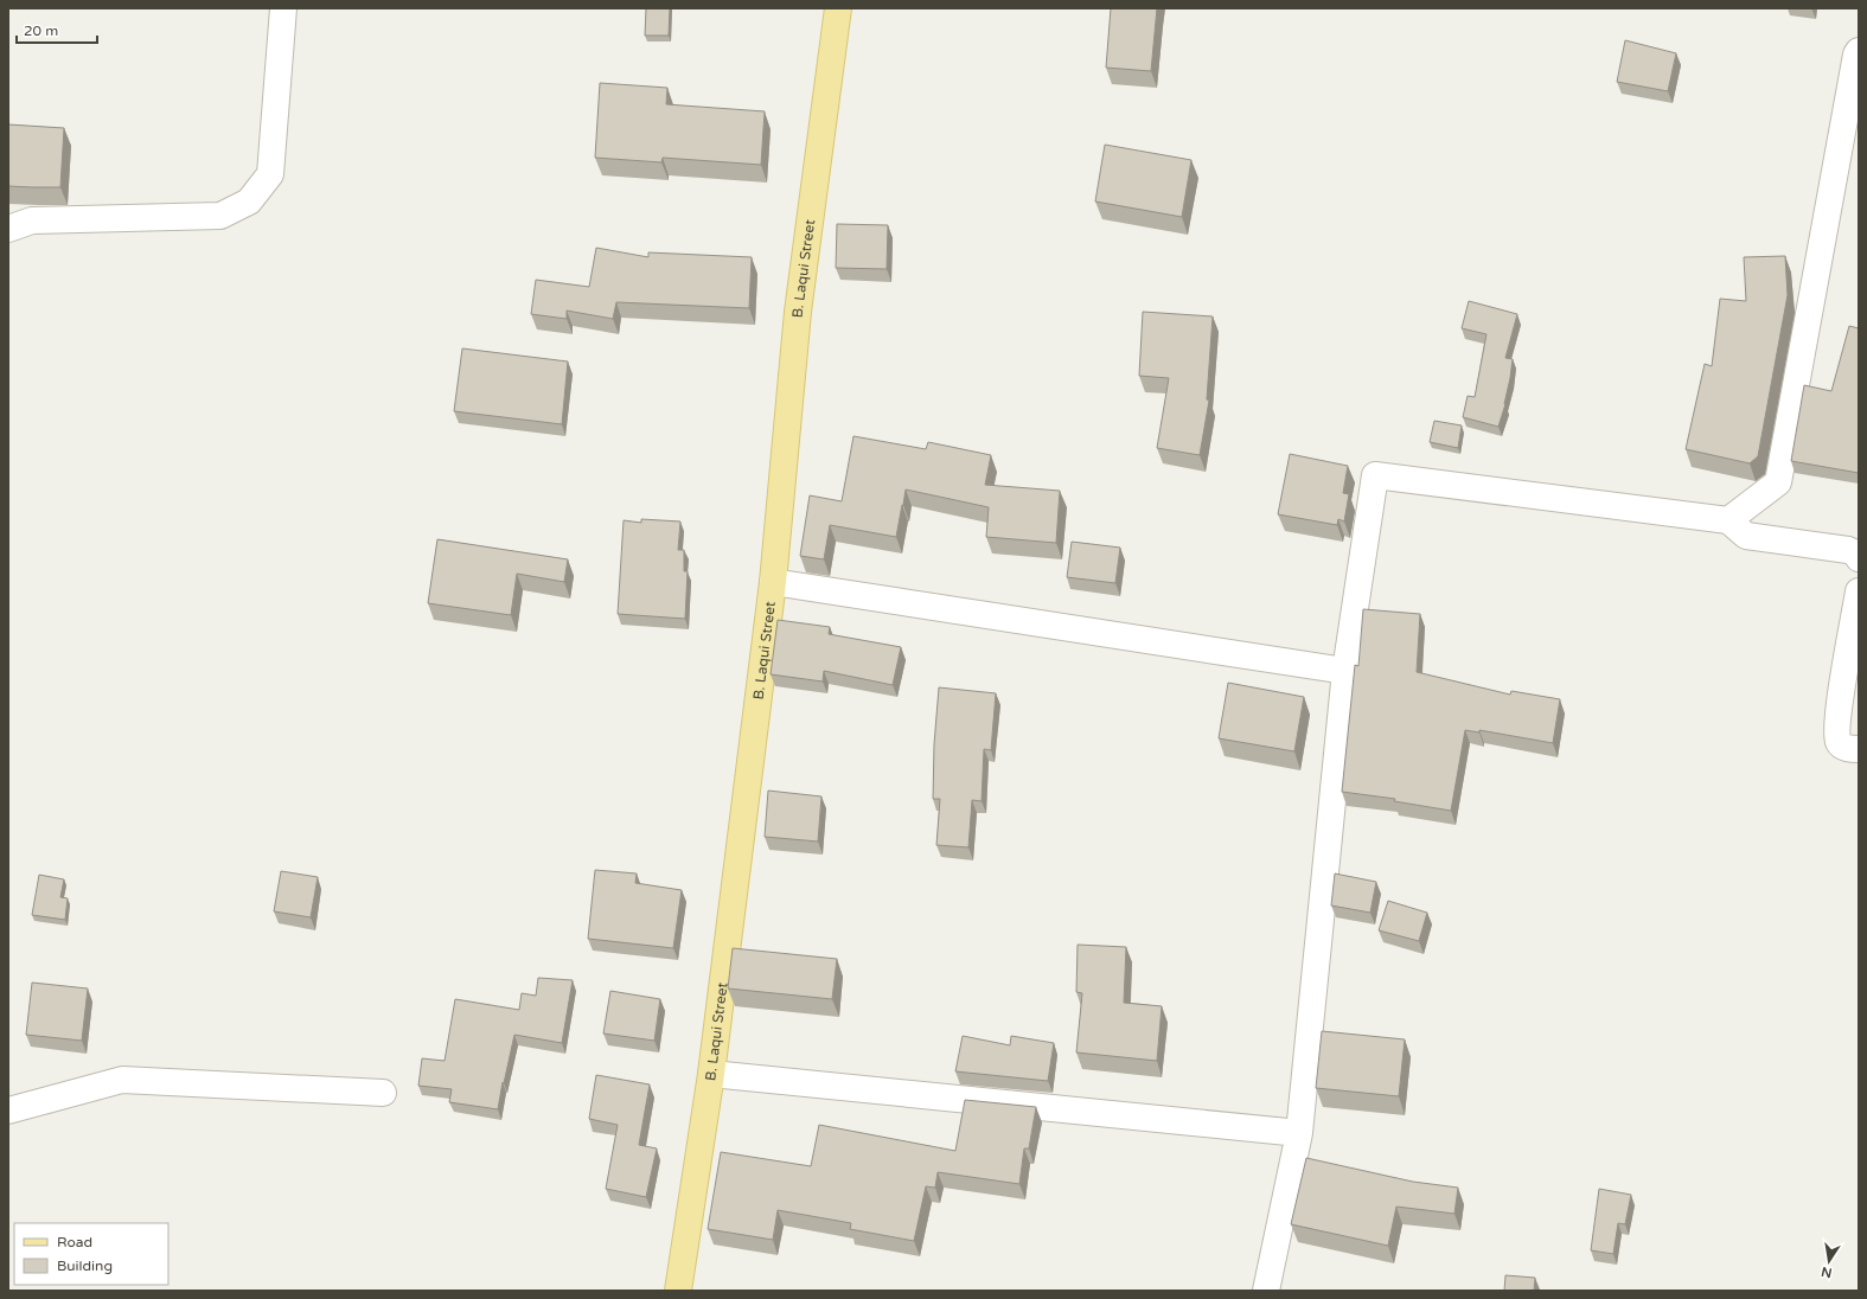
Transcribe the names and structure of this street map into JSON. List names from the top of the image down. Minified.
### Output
{"streets":{"main road":["B. Laqui Street"]},"legend":["Road","Building"],"scale_bar":"20 m","north":"bottom"}
